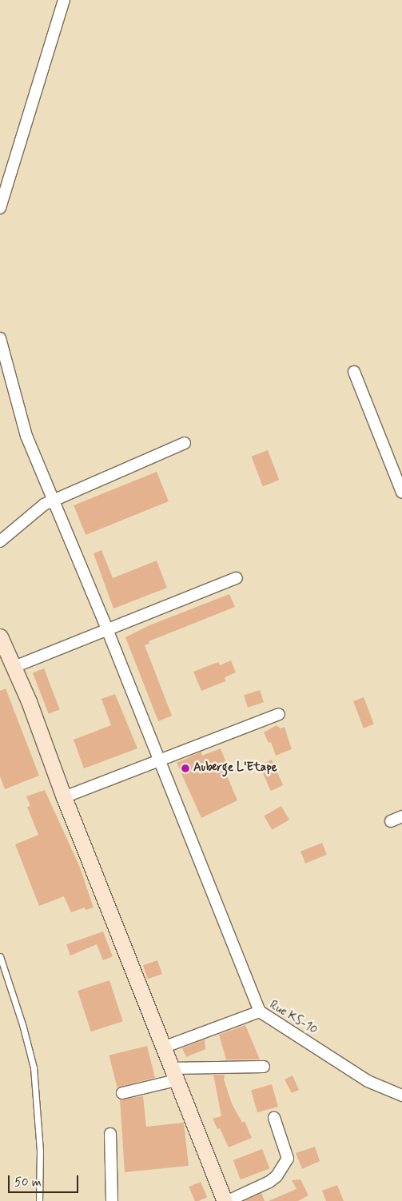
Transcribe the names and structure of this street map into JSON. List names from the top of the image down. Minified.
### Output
{"streets":{"street":["Rue KS-10"]},"places":["Auberge L'Etape"],"scale_bar":"50 m"}
